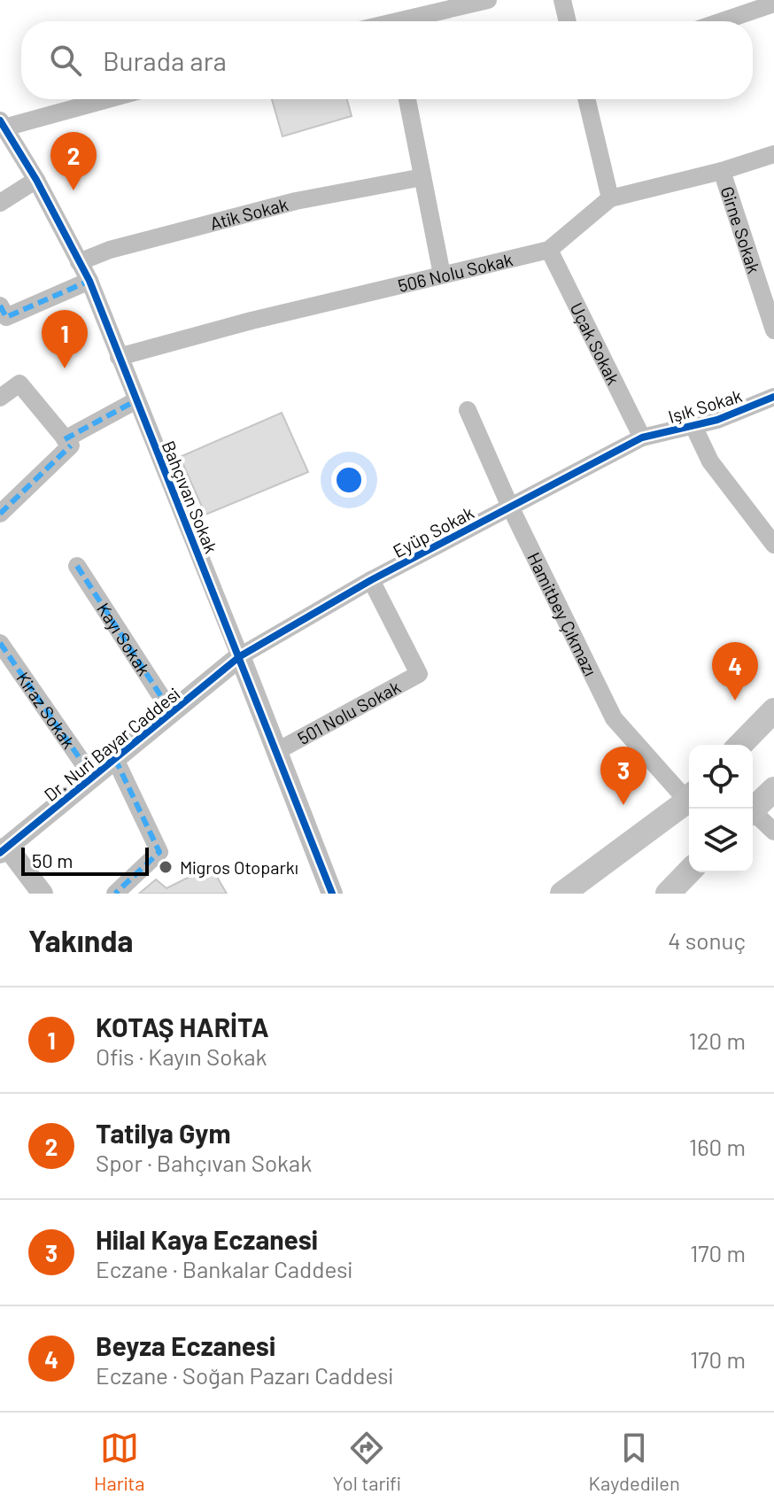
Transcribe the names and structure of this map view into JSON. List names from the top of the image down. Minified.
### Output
{"streets":{"street":["Atik Sokak","Girne Sokak","506 Nolu Sokak","Uçak Sokak","Işık Sokak","Bahçıvan Sokak","Eyüp Sokak","Hamitbey Çıkmazı","Kayı Sokak","Kiraz Sokak","501 Nolu Sokak","Dr. Nuri Bayar Caddesi"]},"crossings":[["Atik Sokak","Bahçıvan Sokak"],["Girne Sokak","506 Nolu Sokak"],["506 Nolu Sokak","Uçak Sokak"],["506 Nolu Sokak","Bahçıvan Sokak"],["Uçak Sokak","Işık Sokak"],["Uçak Sokak","Eyüp Sokak"],["Işık Sokak","Eyüp Sokak"],["Bahçıvan Sokak","Eyüp Sokak"],["Bahçıvan Sokak","501 Nolu Sokak"],["Bahçıvan Sokak","Dr. Nuri Bayar Caddesi"],["Eyüp Sokak","Hamitbey Çıkmazı"],["Eyüp Sokak","501 Nolu Sokak"],["Eyüp Sokak","Dr. Nuri Bayar Caddesi"],["Kayı Sokak","Dr. Nuri Bayar Caddesi"],["Kiraz Sokak","Dr. Nuri Bayar Caddesi"]],"places":["Migros Otoparkı"],"scale_bar":"50 m","page":{"search":"Burada ara","pins":["2","1","4","3"],"scale":"50 m","heading":["Yakında","4 sonuç"],"list":[{"mark":"1","name":"KOTAŞ HARİTA","note":"Ofis · Kayın Sokak","value":"120 m"},{"mark":"2","name":"Tatilya Gym","note":"Spor · Bahçıvan Sokak","value":"160 m"},{"mark":"3","name":"Hilal Kaya Eczanesi","note":"Eczane · Bankalar Caddesi","value":"170 m"},{"mark":"4","name":"Beyza Eczanesi","note":"Eczane · Soğan Pazarı Caddesi","value":"170 m"}],"nav":["Harita","Yol tarifi","Kaydedilen"]}}
